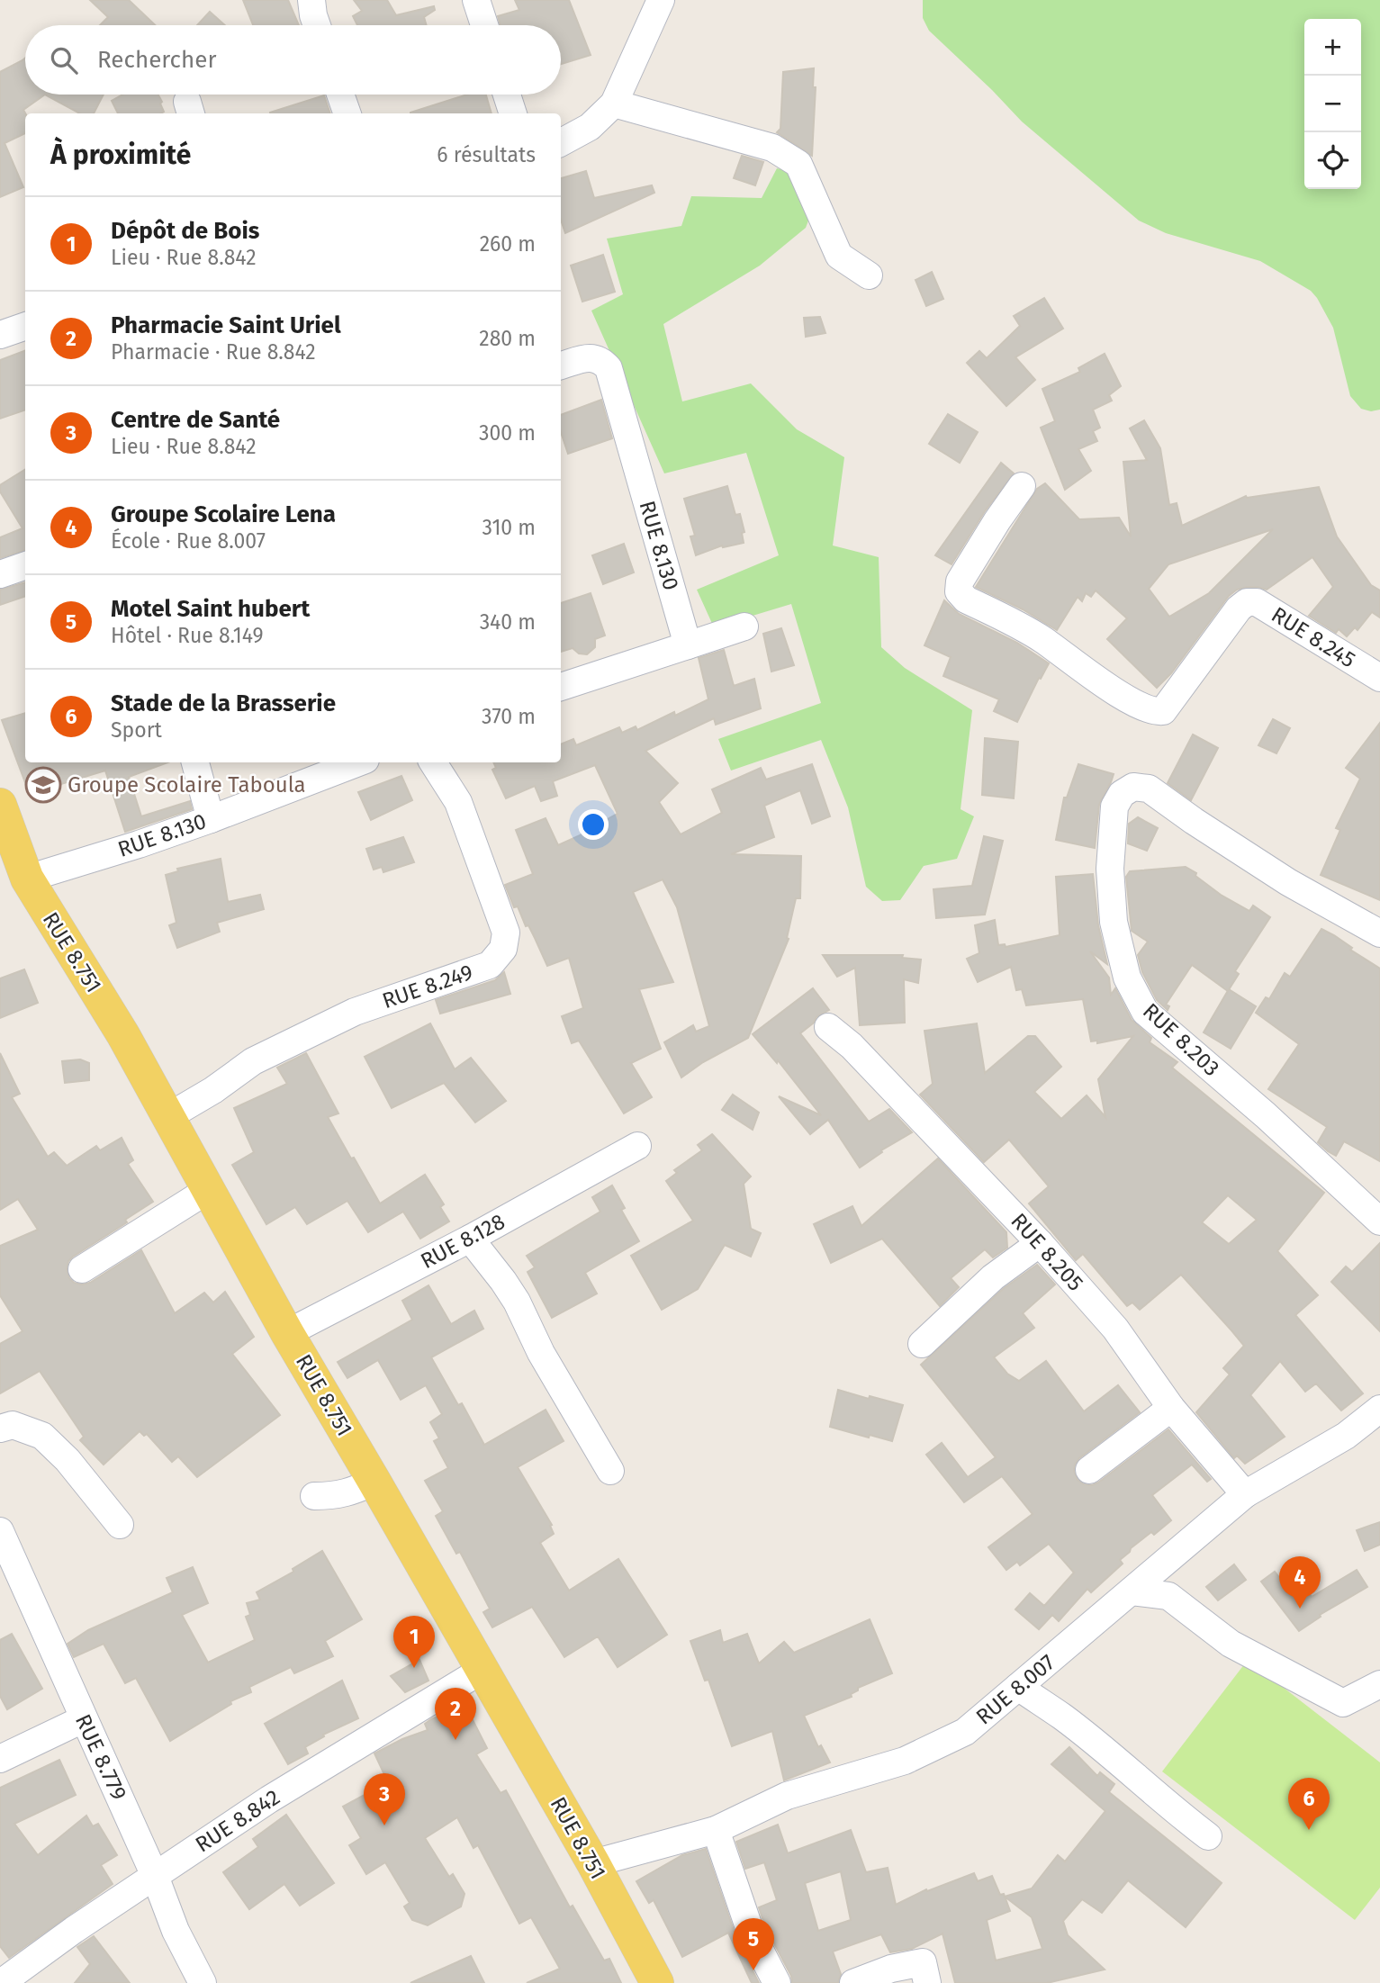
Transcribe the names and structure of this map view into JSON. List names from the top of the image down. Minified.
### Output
{"streets":{"main road":["RUE 8.751"],"street":["RUE 8.130","RUE 8.245","RUE 8.249","RUE 8.203","RUE 8.128","RUE 8.205","RUE 8.007","RUE 8.779","RUE 8.842"]},"crossings":[["RUE 8.130","RUE 8.751"],["RUE 8.751","RUE 8.249"],["RUE 8.751","RUE 8.128"],["RUE 8.751","RUE 8.007"],["RUE 8.751","RUE 8.842"],["RUE 8.205","RUE 8.007"],["RUE 8.779","RUE 8.842"]],"places":{"school or university":["Groupe Scolaire Taboula"]},"page":{"map_buttons":["+","−"],"search":"Rechercher","heading":["À proximité","6 résultats"],"list":[{"mark":"1","name":"Dépôt de Bois","note":"Lieu · Rue 8.842","value":"260 m"},{"mark":"2","name":"Pharmacie Saint Uriel","note":"Pharmacie · Rue 8.842","value":"280 m"},{"mark":"3","name":"Centre de Santé","note":"Lieu · Rue 8.842","value":"300 m"},{"mark":"4","name":"Groupe Scolaire Lena","note":"École · Rue 8.007","value":"310 m"},{"mark":"5","name":"Motel Saint hubert","note":"Hôtel · Rue 8.149","value":"340 m"},{"mark":"6","name":"Stade de la Brasserie","note":"Sport","value":"370 m"}],"pins":["4","1","2","3","6","5"]}}
